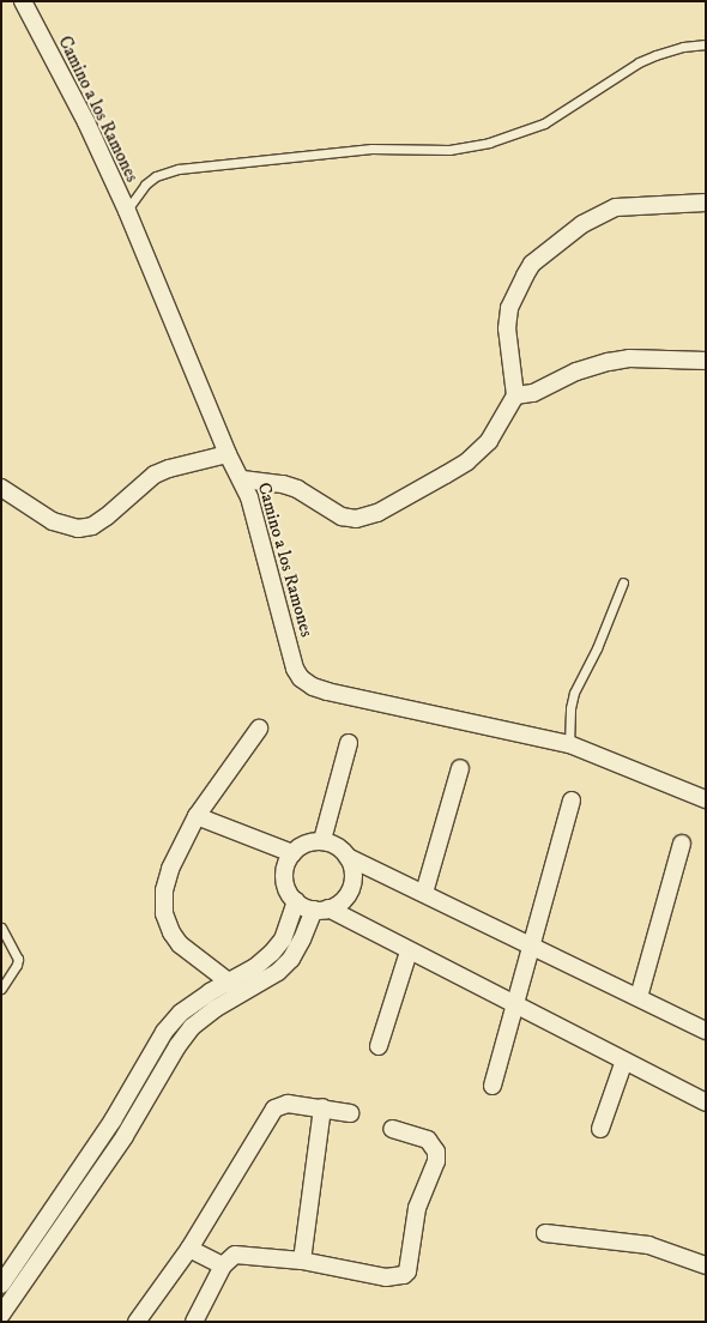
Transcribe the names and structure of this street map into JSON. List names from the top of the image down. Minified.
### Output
{"streets":{"street":["Camino a los Ramones"]}}
